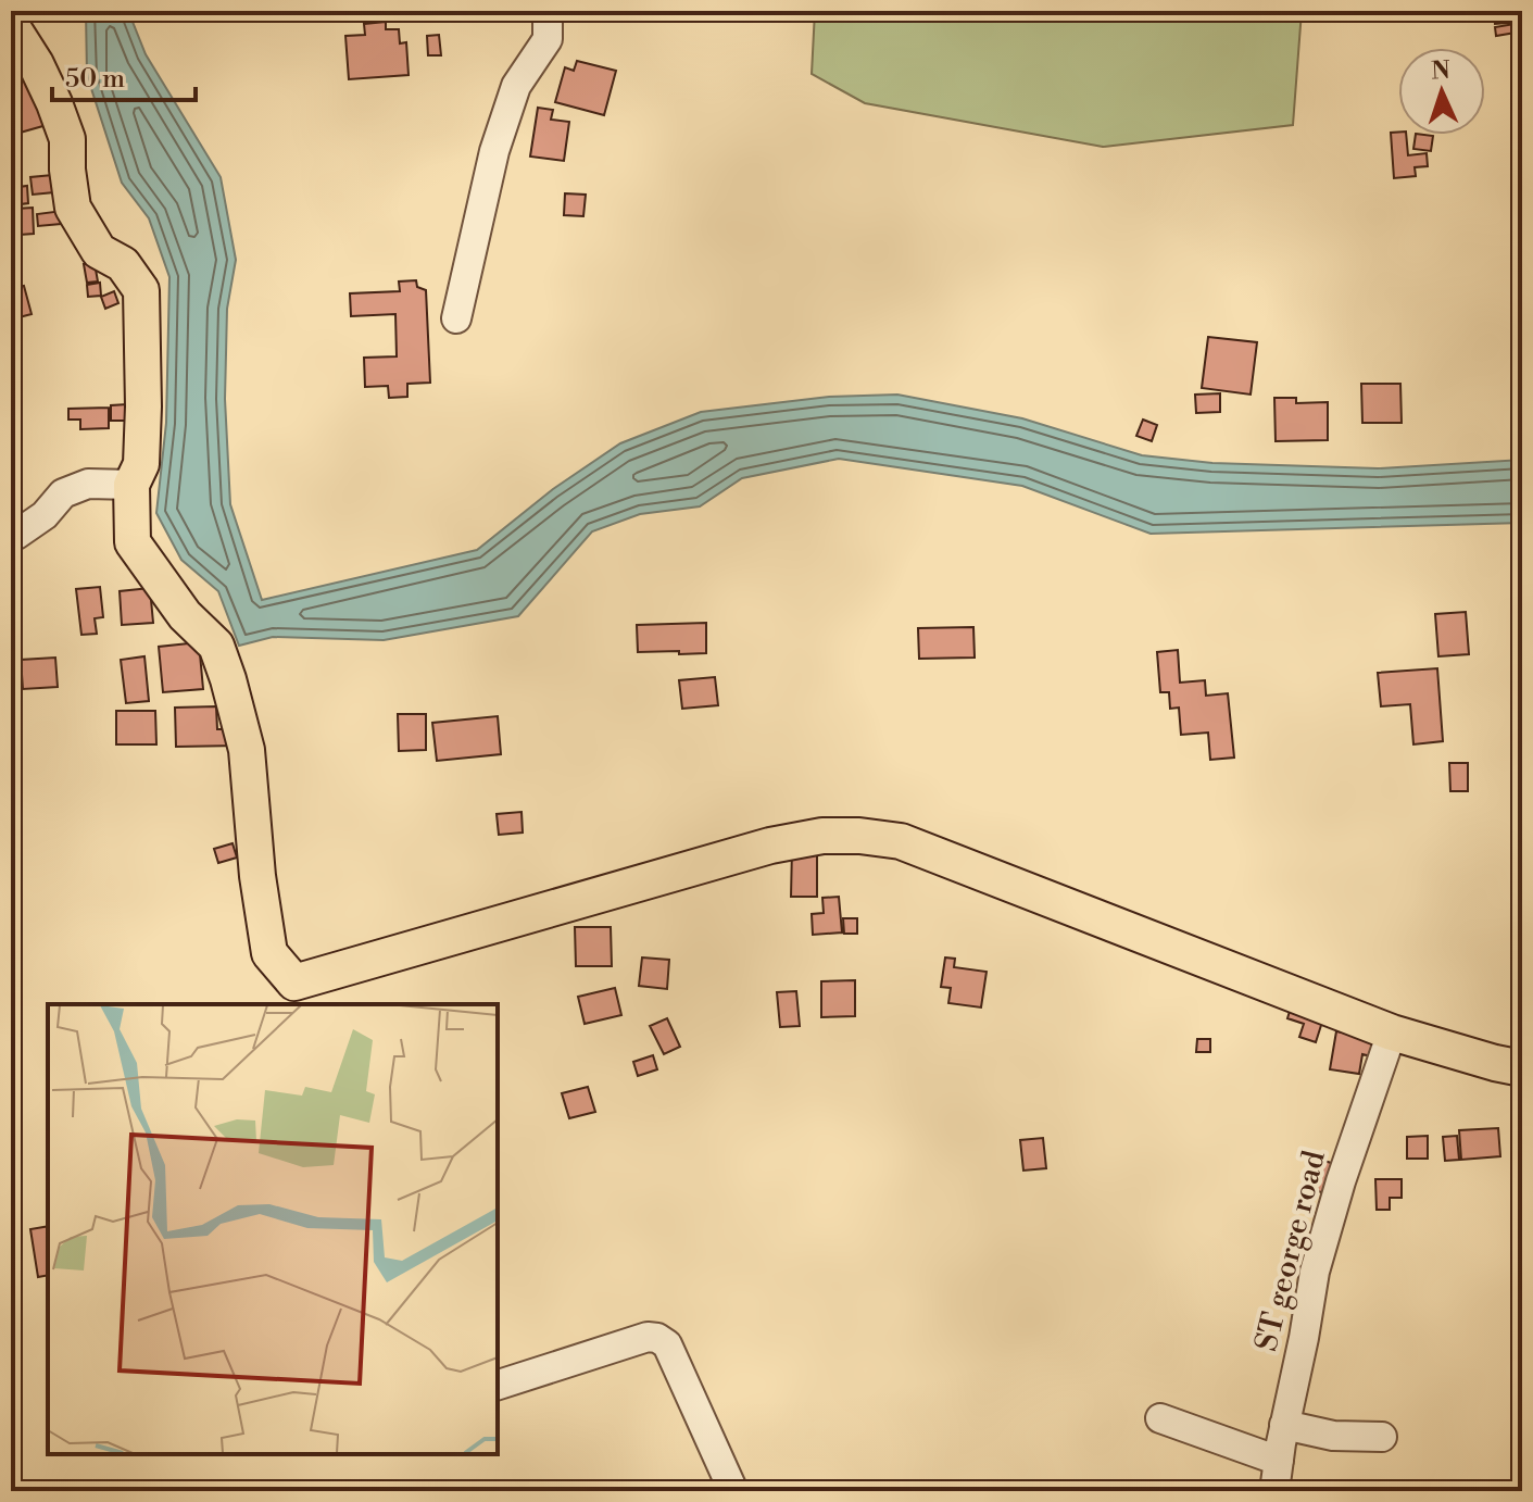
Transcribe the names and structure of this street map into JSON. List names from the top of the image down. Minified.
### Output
{"streets":{"street":["ST george road"]},"scale_bar":"50 m","north":"top"}
